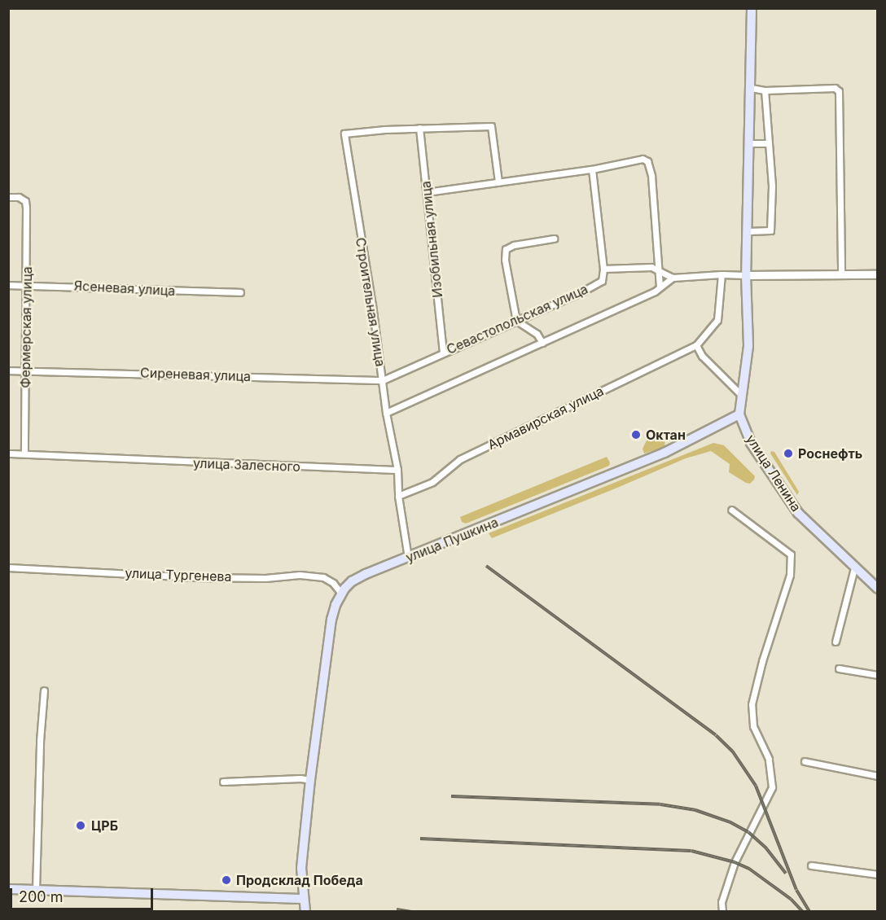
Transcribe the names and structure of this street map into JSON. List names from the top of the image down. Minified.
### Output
{"streets":{"main road":["улица Ленина","улица Пушкина"],"street":["Изобильная улица","Ясеневая улица","Строительная улица","Севастопольская улица","Фермерская улица","Сиреневая улица","Армавирская улица","улица Залесного","улица Тургенева"]},"crossings":[["Изобильная улица","Строительная улица"],["Изобильная улица","Севастопольская улица"],["Ясеневая улица","Фермерская улица"],["Строительная улица","Севастопольская улица"],["Строительная улица","Сиреневая улица"],["Строительная улица","улица Залесного"],["Севастопольская улица","Сиреневая улица"],["Фермерская улица","Сиреневая улица"],["Фермерская улица","улица Залесного"],["улица Ленина","улица Пушкина"],["улица Пушкина","улица Тургенева"]],"places":["Октан","Роснефть","ЦРБ","Продсклад Победа"],"scale_bar":"200 m"}
